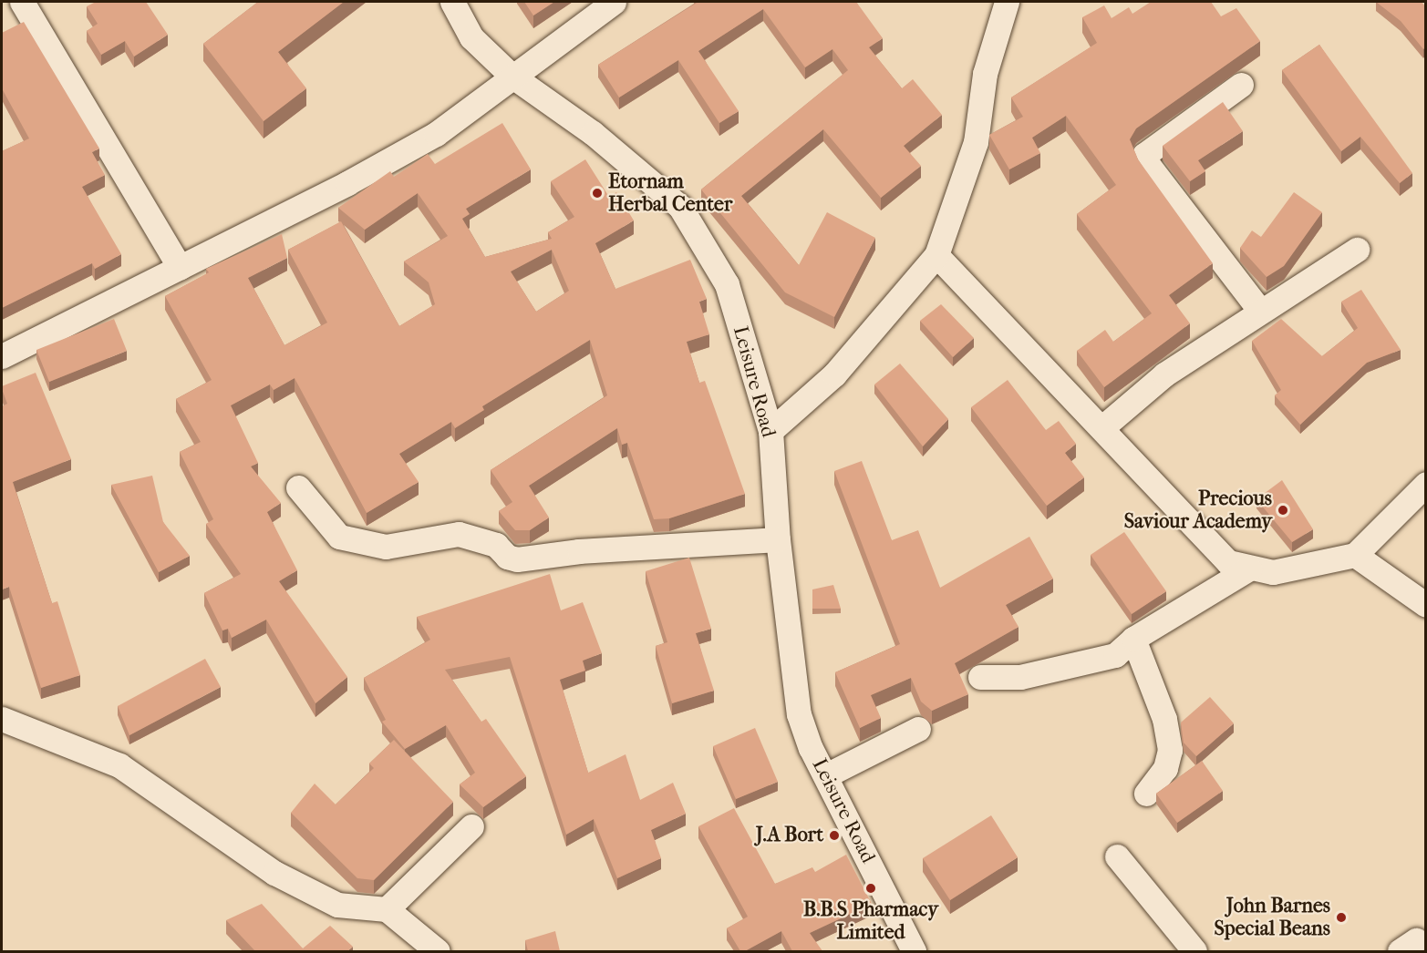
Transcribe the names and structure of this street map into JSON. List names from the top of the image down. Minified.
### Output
{"streets":{"street":["Leisure Road"]},"places":["Etornam Herbal Center","Precious Saviour Academy","J.A Bort","B.B.S Pharmacy Limited","John Barnes Special Beans"]}
